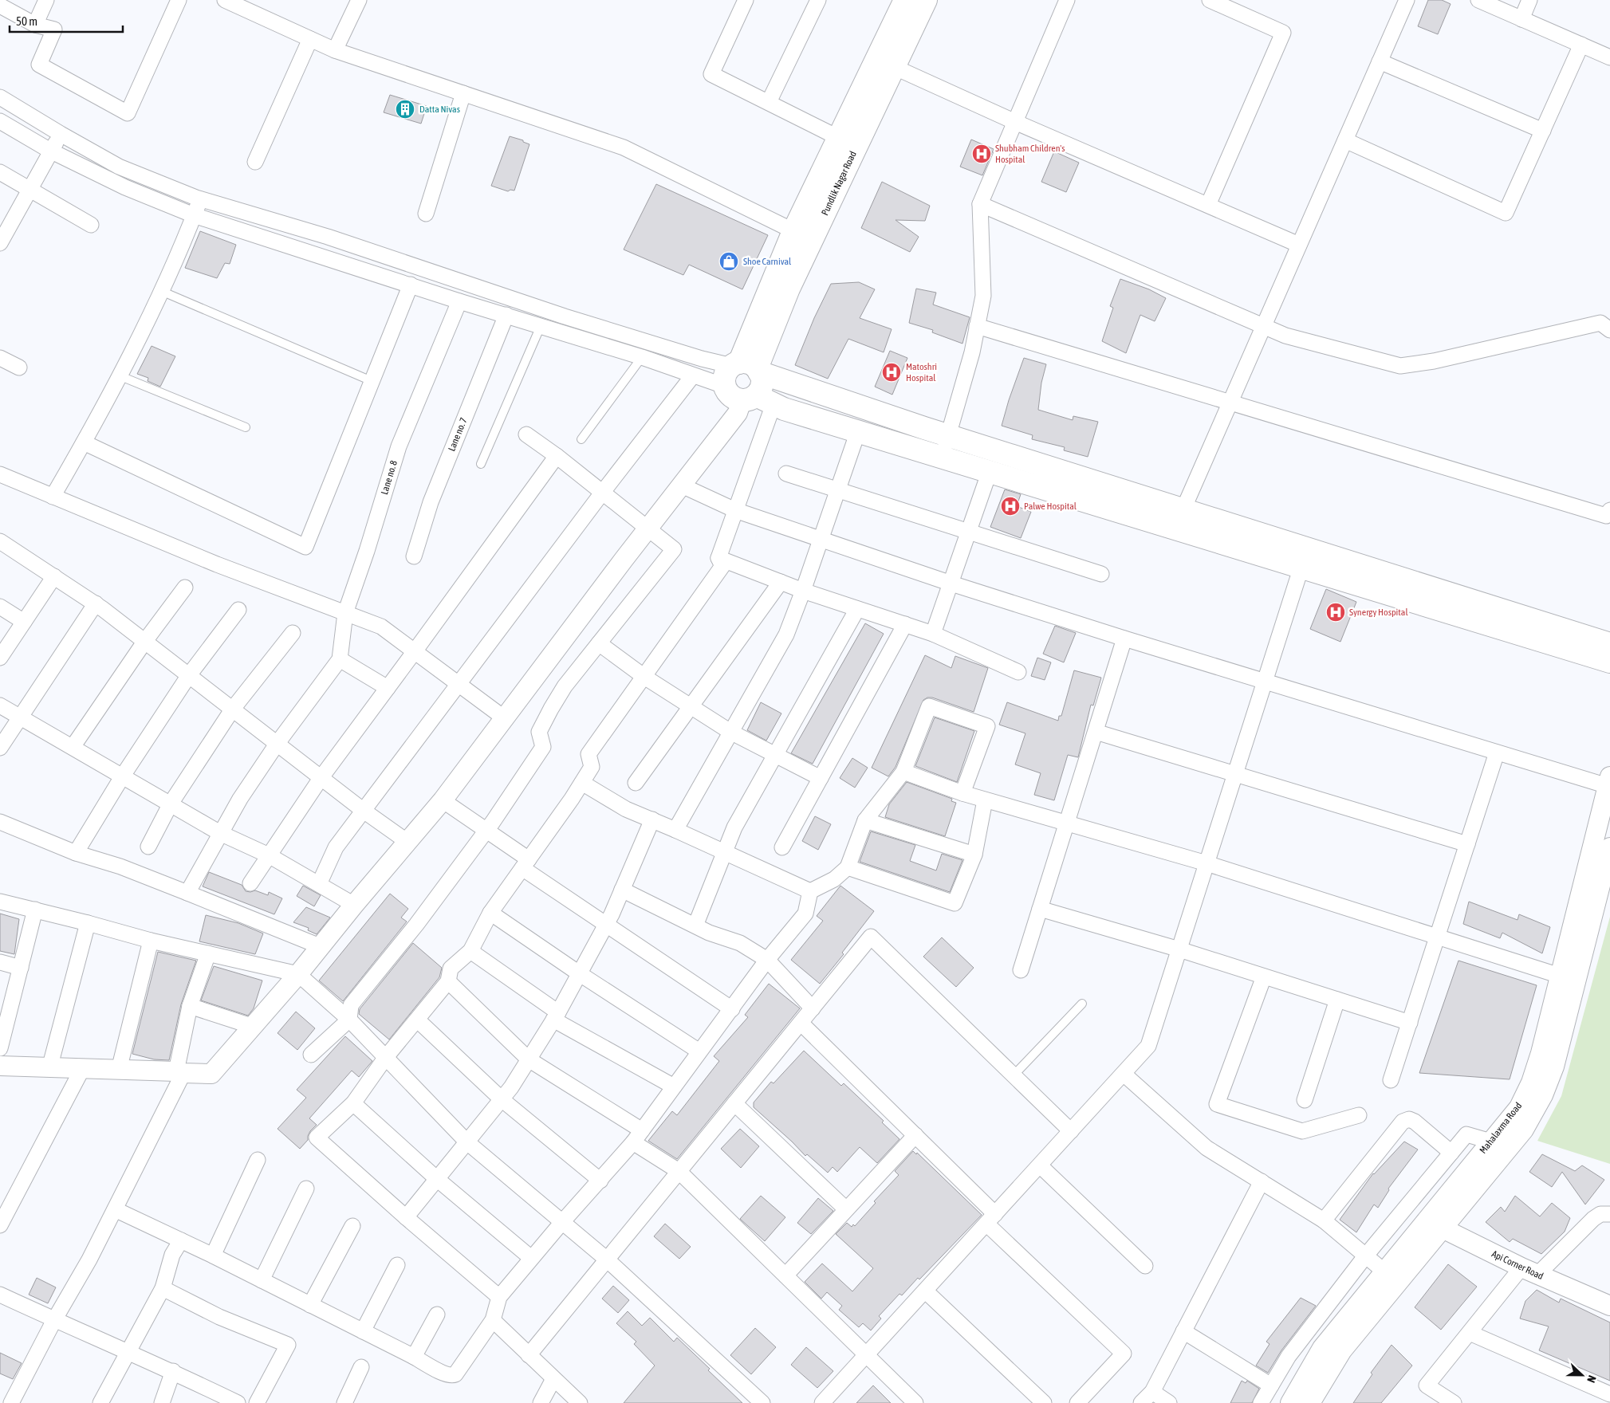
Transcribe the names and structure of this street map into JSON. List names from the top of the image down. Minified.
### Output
{"streets":{"main road":["Pundlik Nagar Road"],"street":["Lane no. 7","Lane no. 8","Mahalaxma Road","Api Corner Road"]},"crossings":[["Mahalaxma Road","Api Corner Road"]],"places":{"building":["Datta Nivas"],"hospital":["Shubham Children's Hospital","Matoshri Hospital","Palwe Hospital","Synergy Hospital"],"shop":["Shoe Carnival"]},"scale_bar":"50 m","north":"right"}
